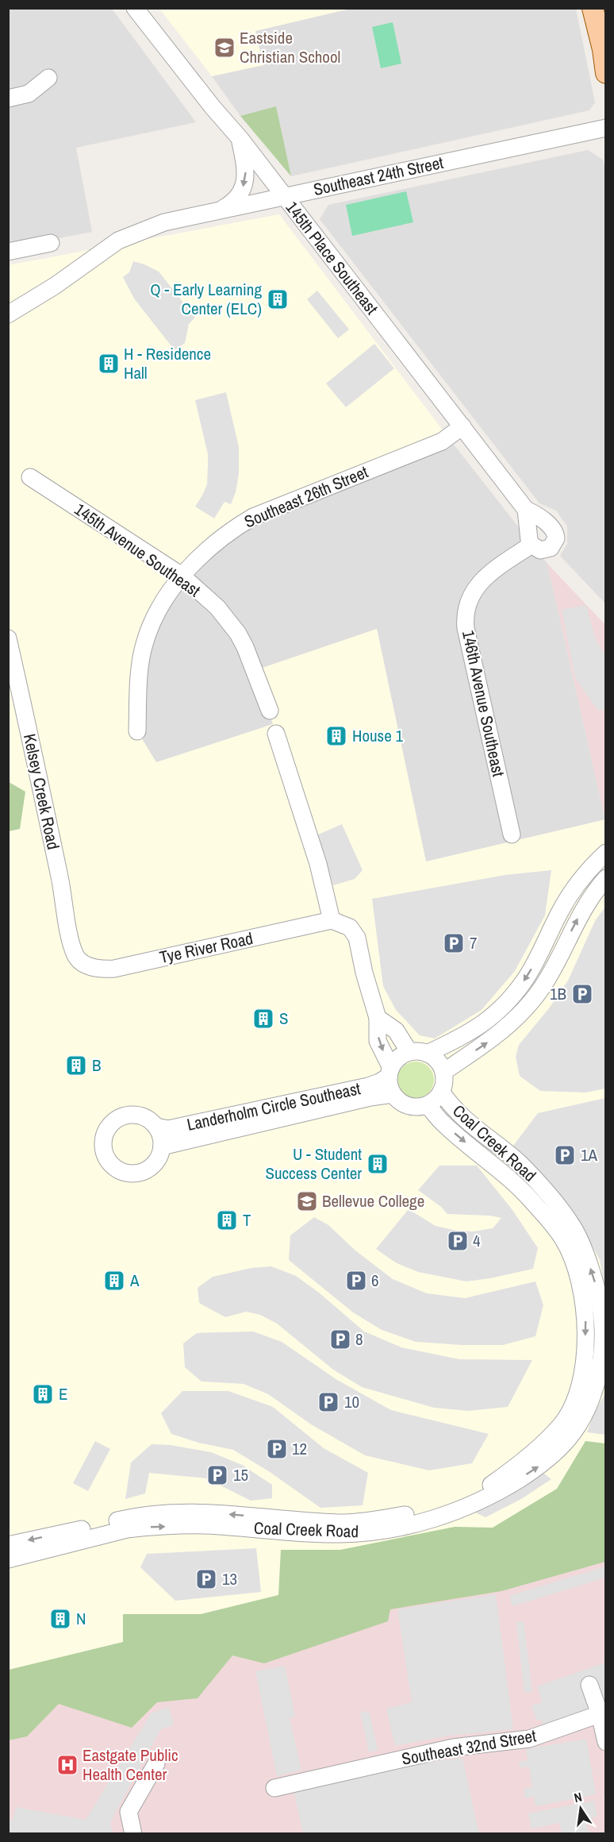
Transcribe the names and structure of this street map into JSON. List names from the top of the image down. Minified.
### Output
{"streets":{"street":["Southeast 24th Street","145th Place Southeast","Southeast 26th Street","145th Avenue Southeast","146th Avenue Southeast","Kelsey Creek Road","Tye River Road","Landerholm Circle Southeast","Coal Creek Road","Southeast 32nd Street"]},"crossings":[["Southeast 24th Street","145th Place Southeast"],["145th Place Southeast","Southeast 26th Street"],["Southeast 26th Street","145th Avenue Southeast"],["Kelsey Creek Road","Tye River Road"],["Landerholm Circle Southeast","Coal Creek Road"]],"places":{"school or university":["Eastside Christian School","Bellevue College"],"building":["Q - Early Learning Center (ELC)","H - Residence Hall","House 1","S","B","U - Student Success Center","T","A","E","N"],"parking":["7","1B","1A","4","6","8","10","12","15","13"],"hospital":["Eastgate Public Health Center"]},"north":"top"}
